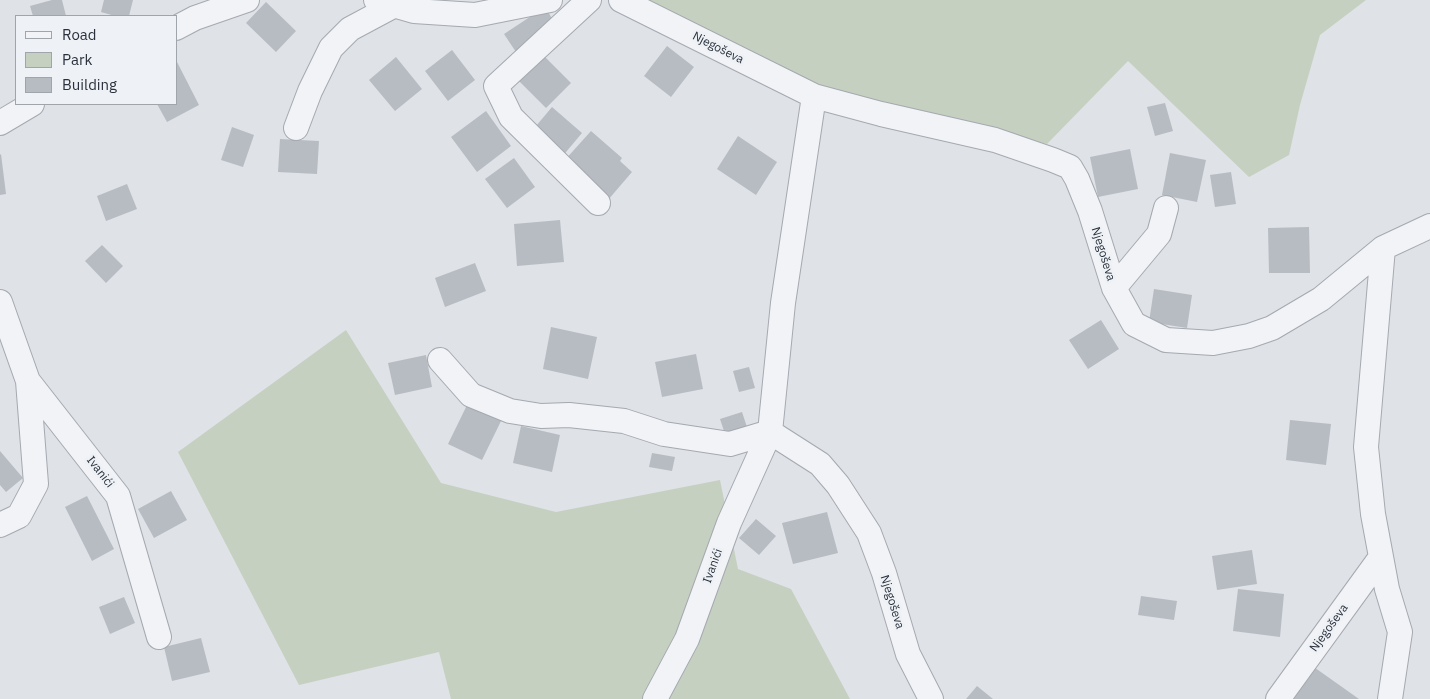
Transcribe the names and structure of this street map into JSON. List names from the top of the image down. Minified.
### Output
{"streets":{"street":["Njegoševa","Ivanići"]},"crossings":[["Njegoševa","Ivanići"]],"legend":["Road","Park","Building"]}
